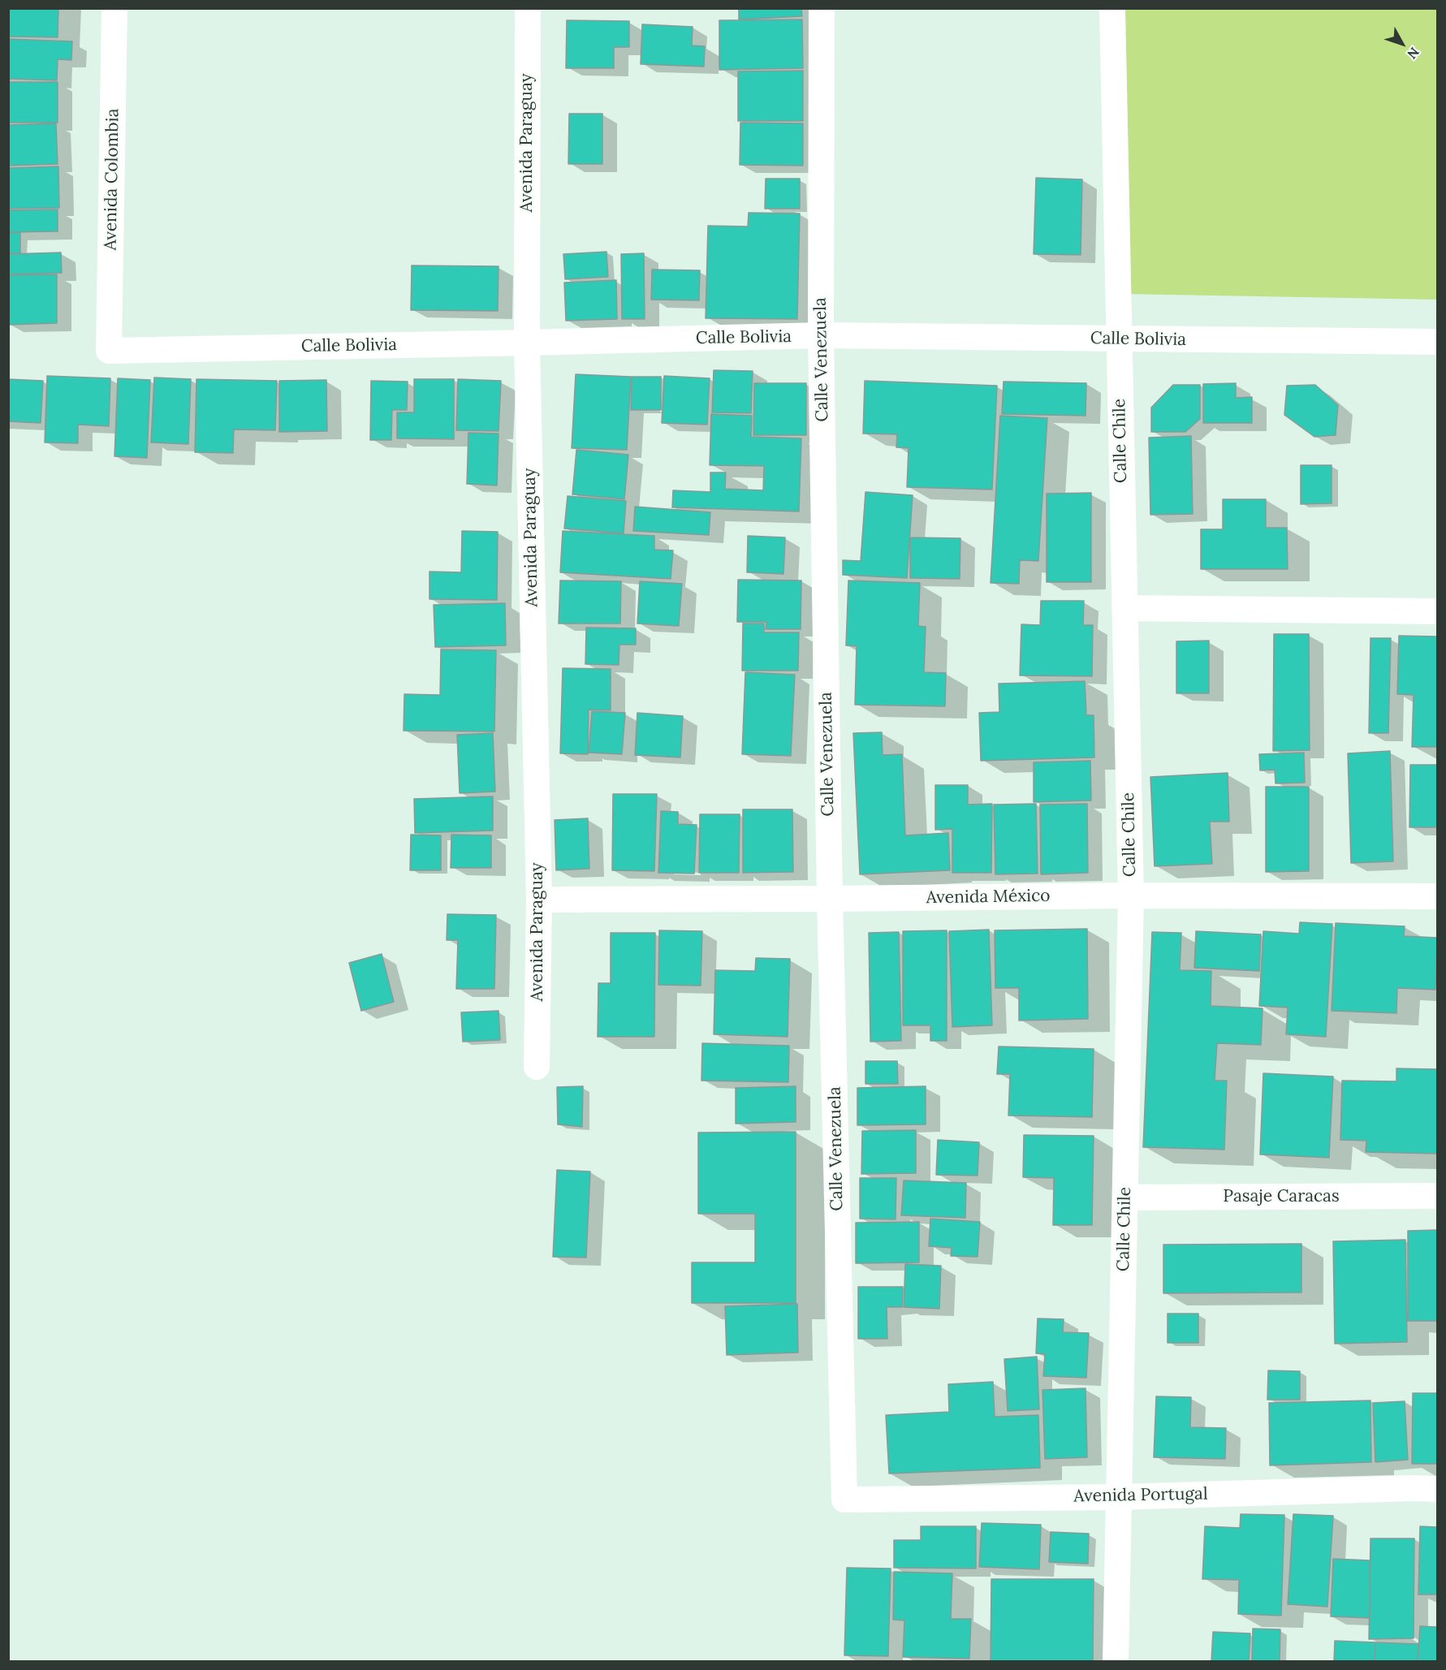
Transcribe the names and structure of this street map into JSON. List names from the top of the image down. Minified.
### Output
{"streets":{"street":["Avenida Paraguay","Avenida Colombia","Calle Bolivia","Calle Venezuela","Calle Chile","Avenida México","Pasaje Caracas","Avenida Portugal"]},"crossings":[["Avenida Paraguay","Calle Bolivia"],["Avenida Paraguay","Avenida México"],["Avenida Colombia","Calle Bolivia"],["Calle Bolivia","Calle Venezuela"],["Calle Bolivia","Calle Chile"],["Calle Venezuela","Avenida México"],["Calle Venezuela","Avenida Portugal"],["Calle Chile","Avenida México"],["Calle Chile","Pasaje Caracas"],["Calle Chile","Avenida Portugal"]],"north":"bottom right"}
